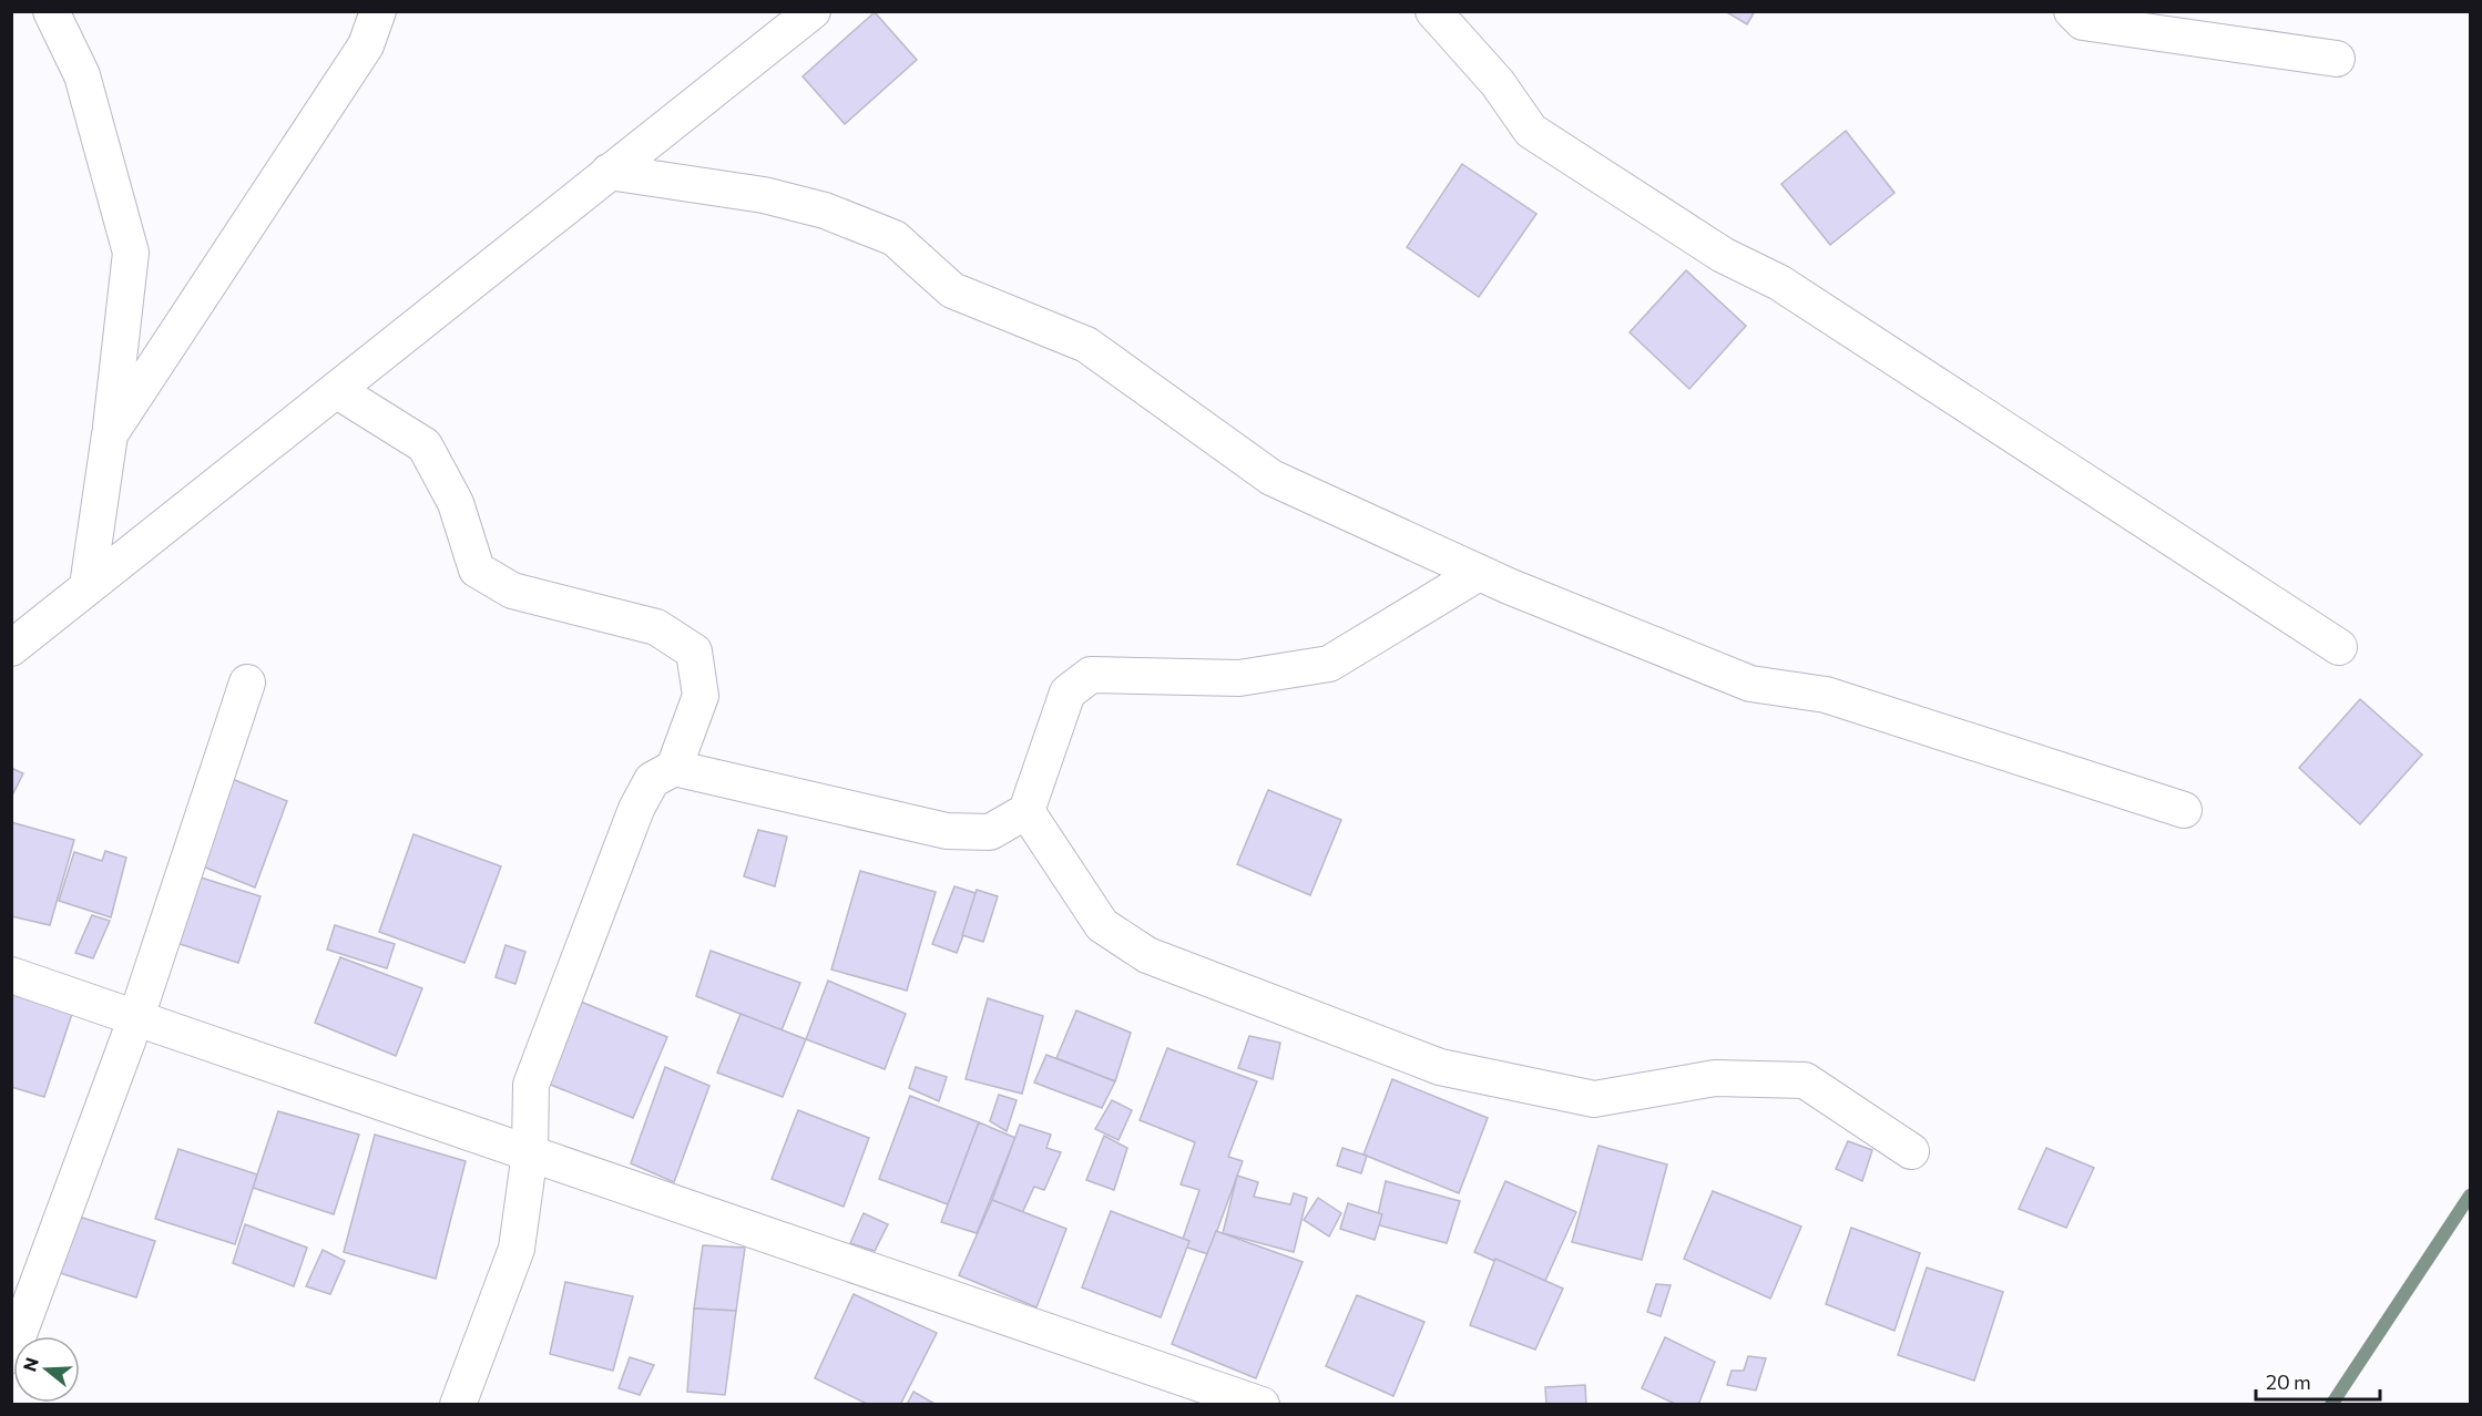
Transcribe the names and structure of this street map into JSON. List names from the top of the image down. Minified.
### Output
{"scale_bar":"20 m","north":"left"}
